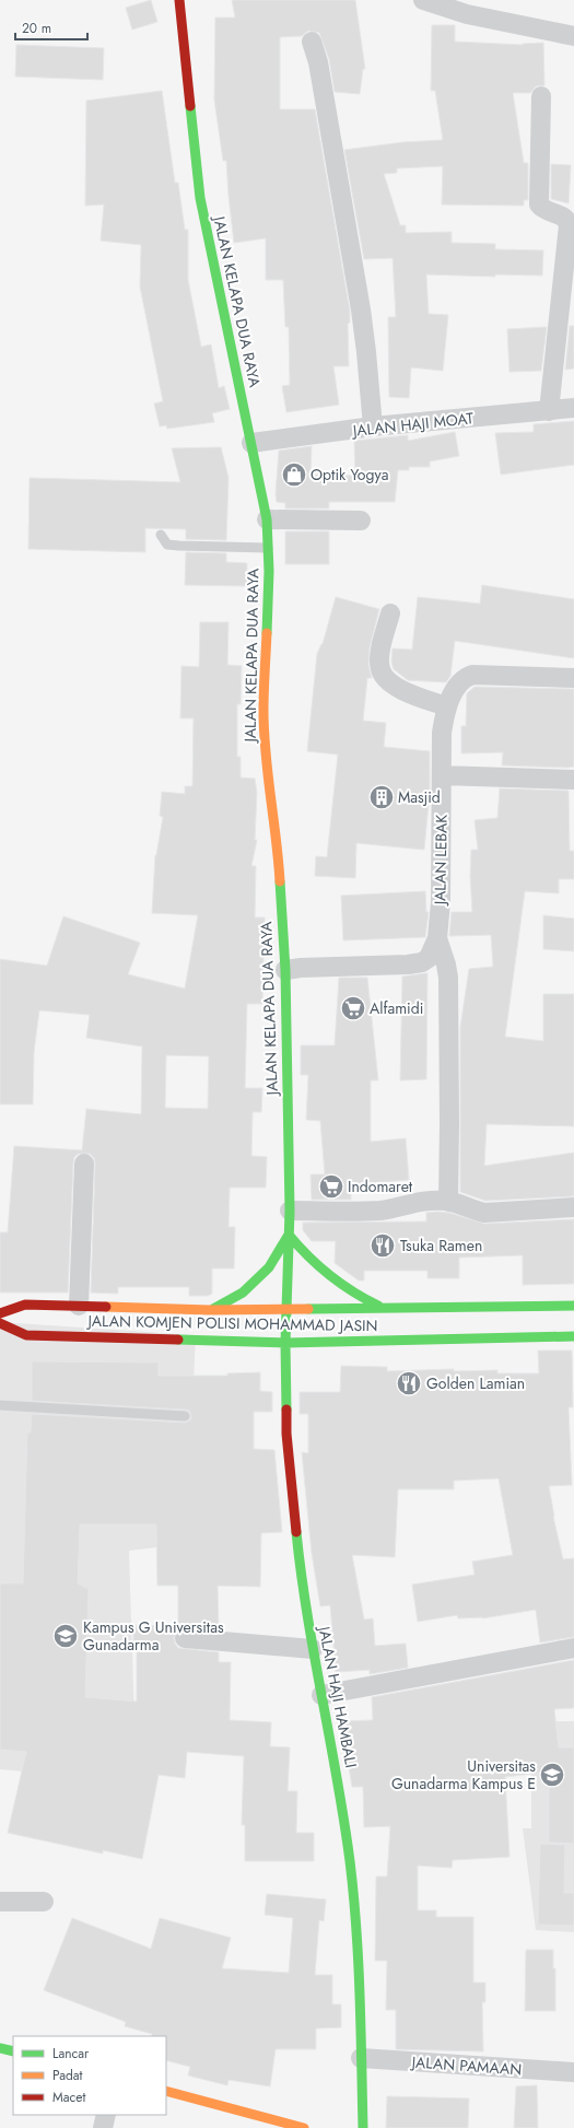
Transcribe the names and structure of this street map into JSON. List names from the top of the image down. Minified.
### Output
{"streets":{"main road":["JALAN KELAPA DUA RAYA","JALAN KOMJEN POLISI MOHAMMAD JASIN","JALAN HAJI HAMBALI"],"street":["JALAN HAJI MOAT","JALAN LEBAK","JALAN PAMAAN"]},"crossings":[["JALAN KELAPA DUA RAYA","JALAN HAJI MOAT"],["JALAN KELAPA DUA RAYA","JALAN LEBAK"],["JALAN KELAPA DUA RAYA","JALAN KOMJEN POLISI MOHAMMAD JASIN"],["JALAN KELAPA DUA RAYA","JALAN HAJI HAMBALI"],["JALAN KOMJEN POLISI MOHAMMAD JASIN","JALAN HAJI HAMBALI"],["JALAN HAJI HAMBALI","JALAN PAMAAN"]],"places":{"shop":["Optik Yogya"],"building":["Masjid"],"supermarket":["Alfamidi","Indomaret"],"restaurant":["Tsuka Ramen","Golden Lamian"],"school or university":["Kampus G Universitas Gunadarma","Universitas Gunadarma Kampus E"]},"legend":["Lancar","Padat","Macet"],"scale_bar":"20 m"}
